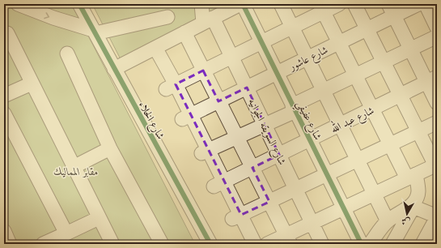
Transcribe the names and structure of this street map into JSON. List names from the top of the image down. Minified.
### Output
{"streets":{"street":["شارع عاشور","شارع عبد الله","شارع الخلاء","شارع عفيفي","شارع السويقه الجوانيه"]},"crossings":[["شارع عاشور","شارع عفيفي"],["شارع عاشور","شارع السويقه الجوانيه"],["شارع عبد الله","شارع عفيفي"],["شارع عبد الله","شارع السويقه الجوانيه"]],"parks":["مقابر المماليك"],"north":"bottom"}
